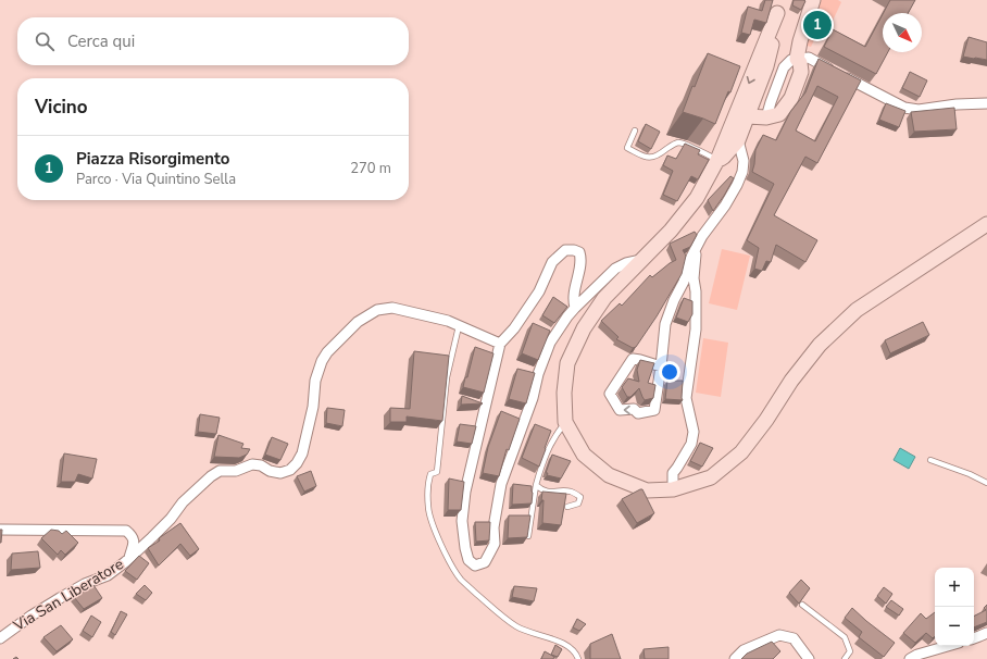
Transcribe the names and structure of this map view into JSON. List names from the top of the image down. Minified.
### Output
{"streets":{"street":["Via San Liberatore"]},"north":"bottom right","page":{"pins":"1","search":"Cerca qui","heading":"Vicino","list":[{"mark":"1","name":"Piazza Risorgimento","note":"Parco · Via Quintino Sella","value":"270 m"}],"map_buttons":["+","−"]}}
